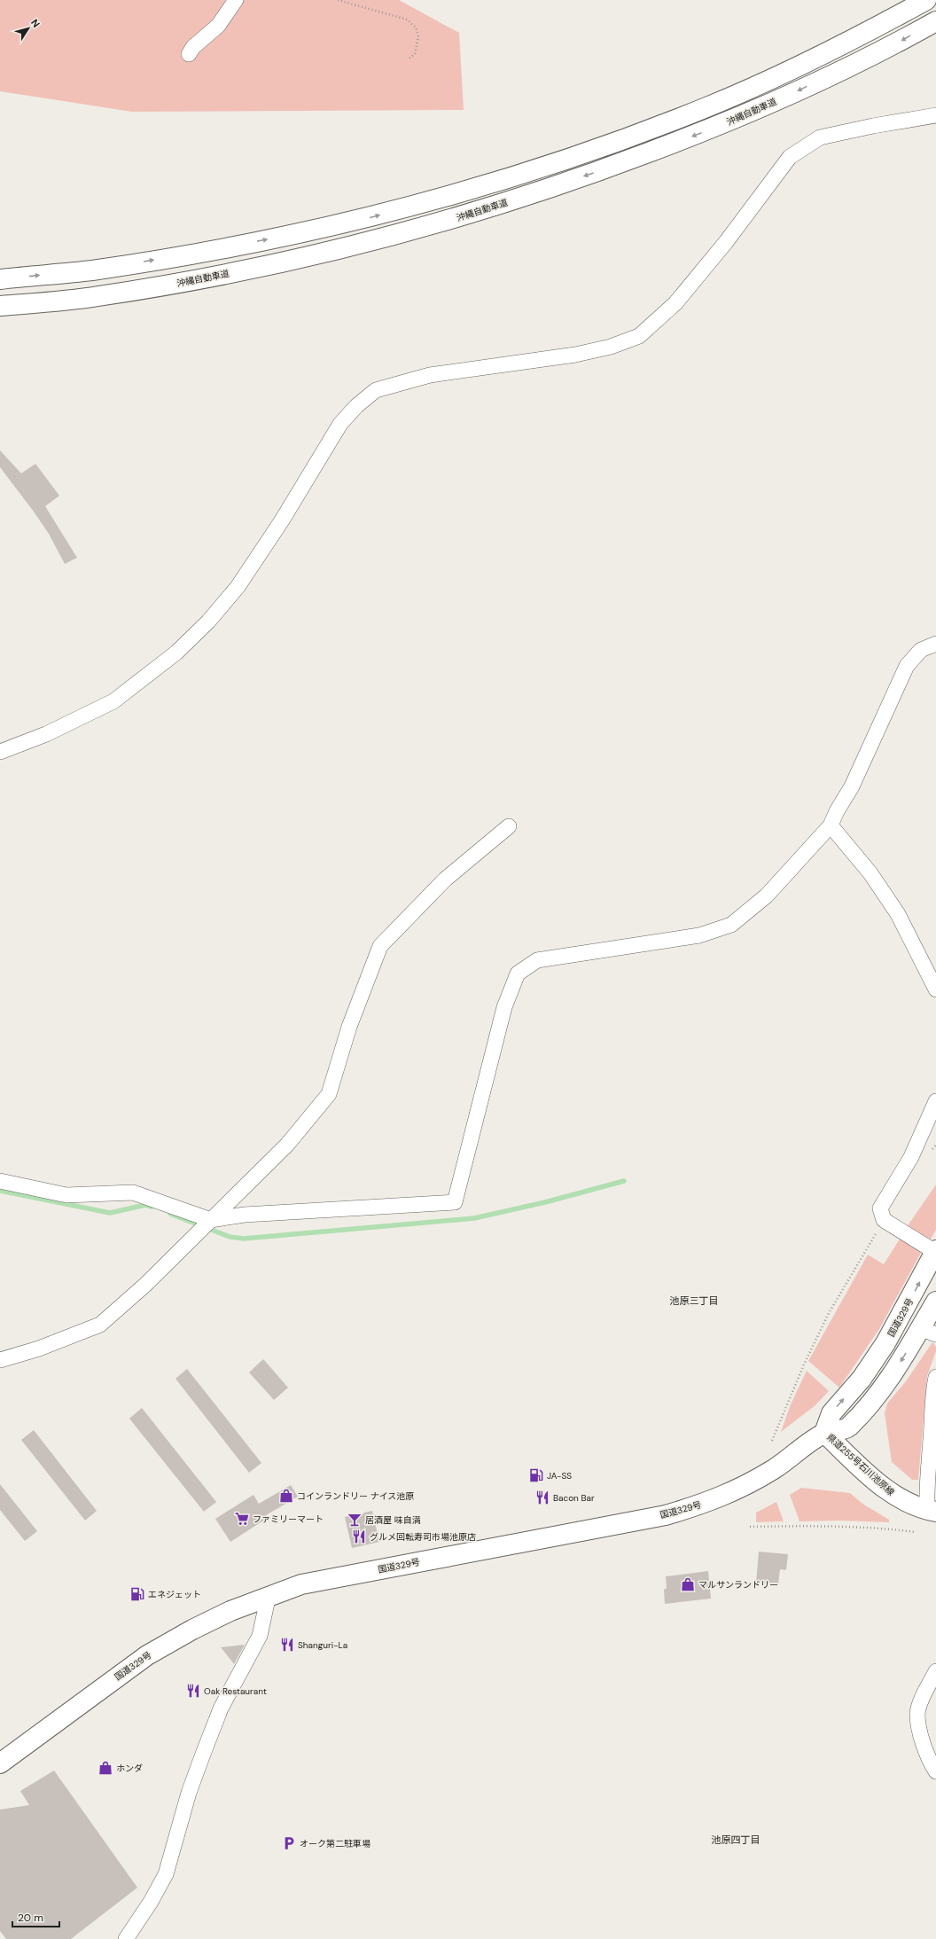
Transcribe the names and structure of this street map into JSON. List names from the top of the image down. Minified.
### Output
{"streets":{"main road":["沖縄自動車道","国道329号","県道255号石川池原線"]},"crossings":[["国道329号","県道255号石川池原線"]],"districts":["池原三丁目","池原四丁目"],"places":{"fuel station":["JA-SS","エネジェット"],"shop":["コインランドリー ナイス池原","マルサンランドリー","ホンダ"],"restaurant":["Bacon Bar","グルメ回転寿司市場池原店","Shanguri-La","Oak Restaurant"],"supermarket":["ファミリーマート"],"bar":["居酒屋 味自満"],"parking":["オーク第二駐車場"]},"scale_bar":"20 m","north":"top right"}
